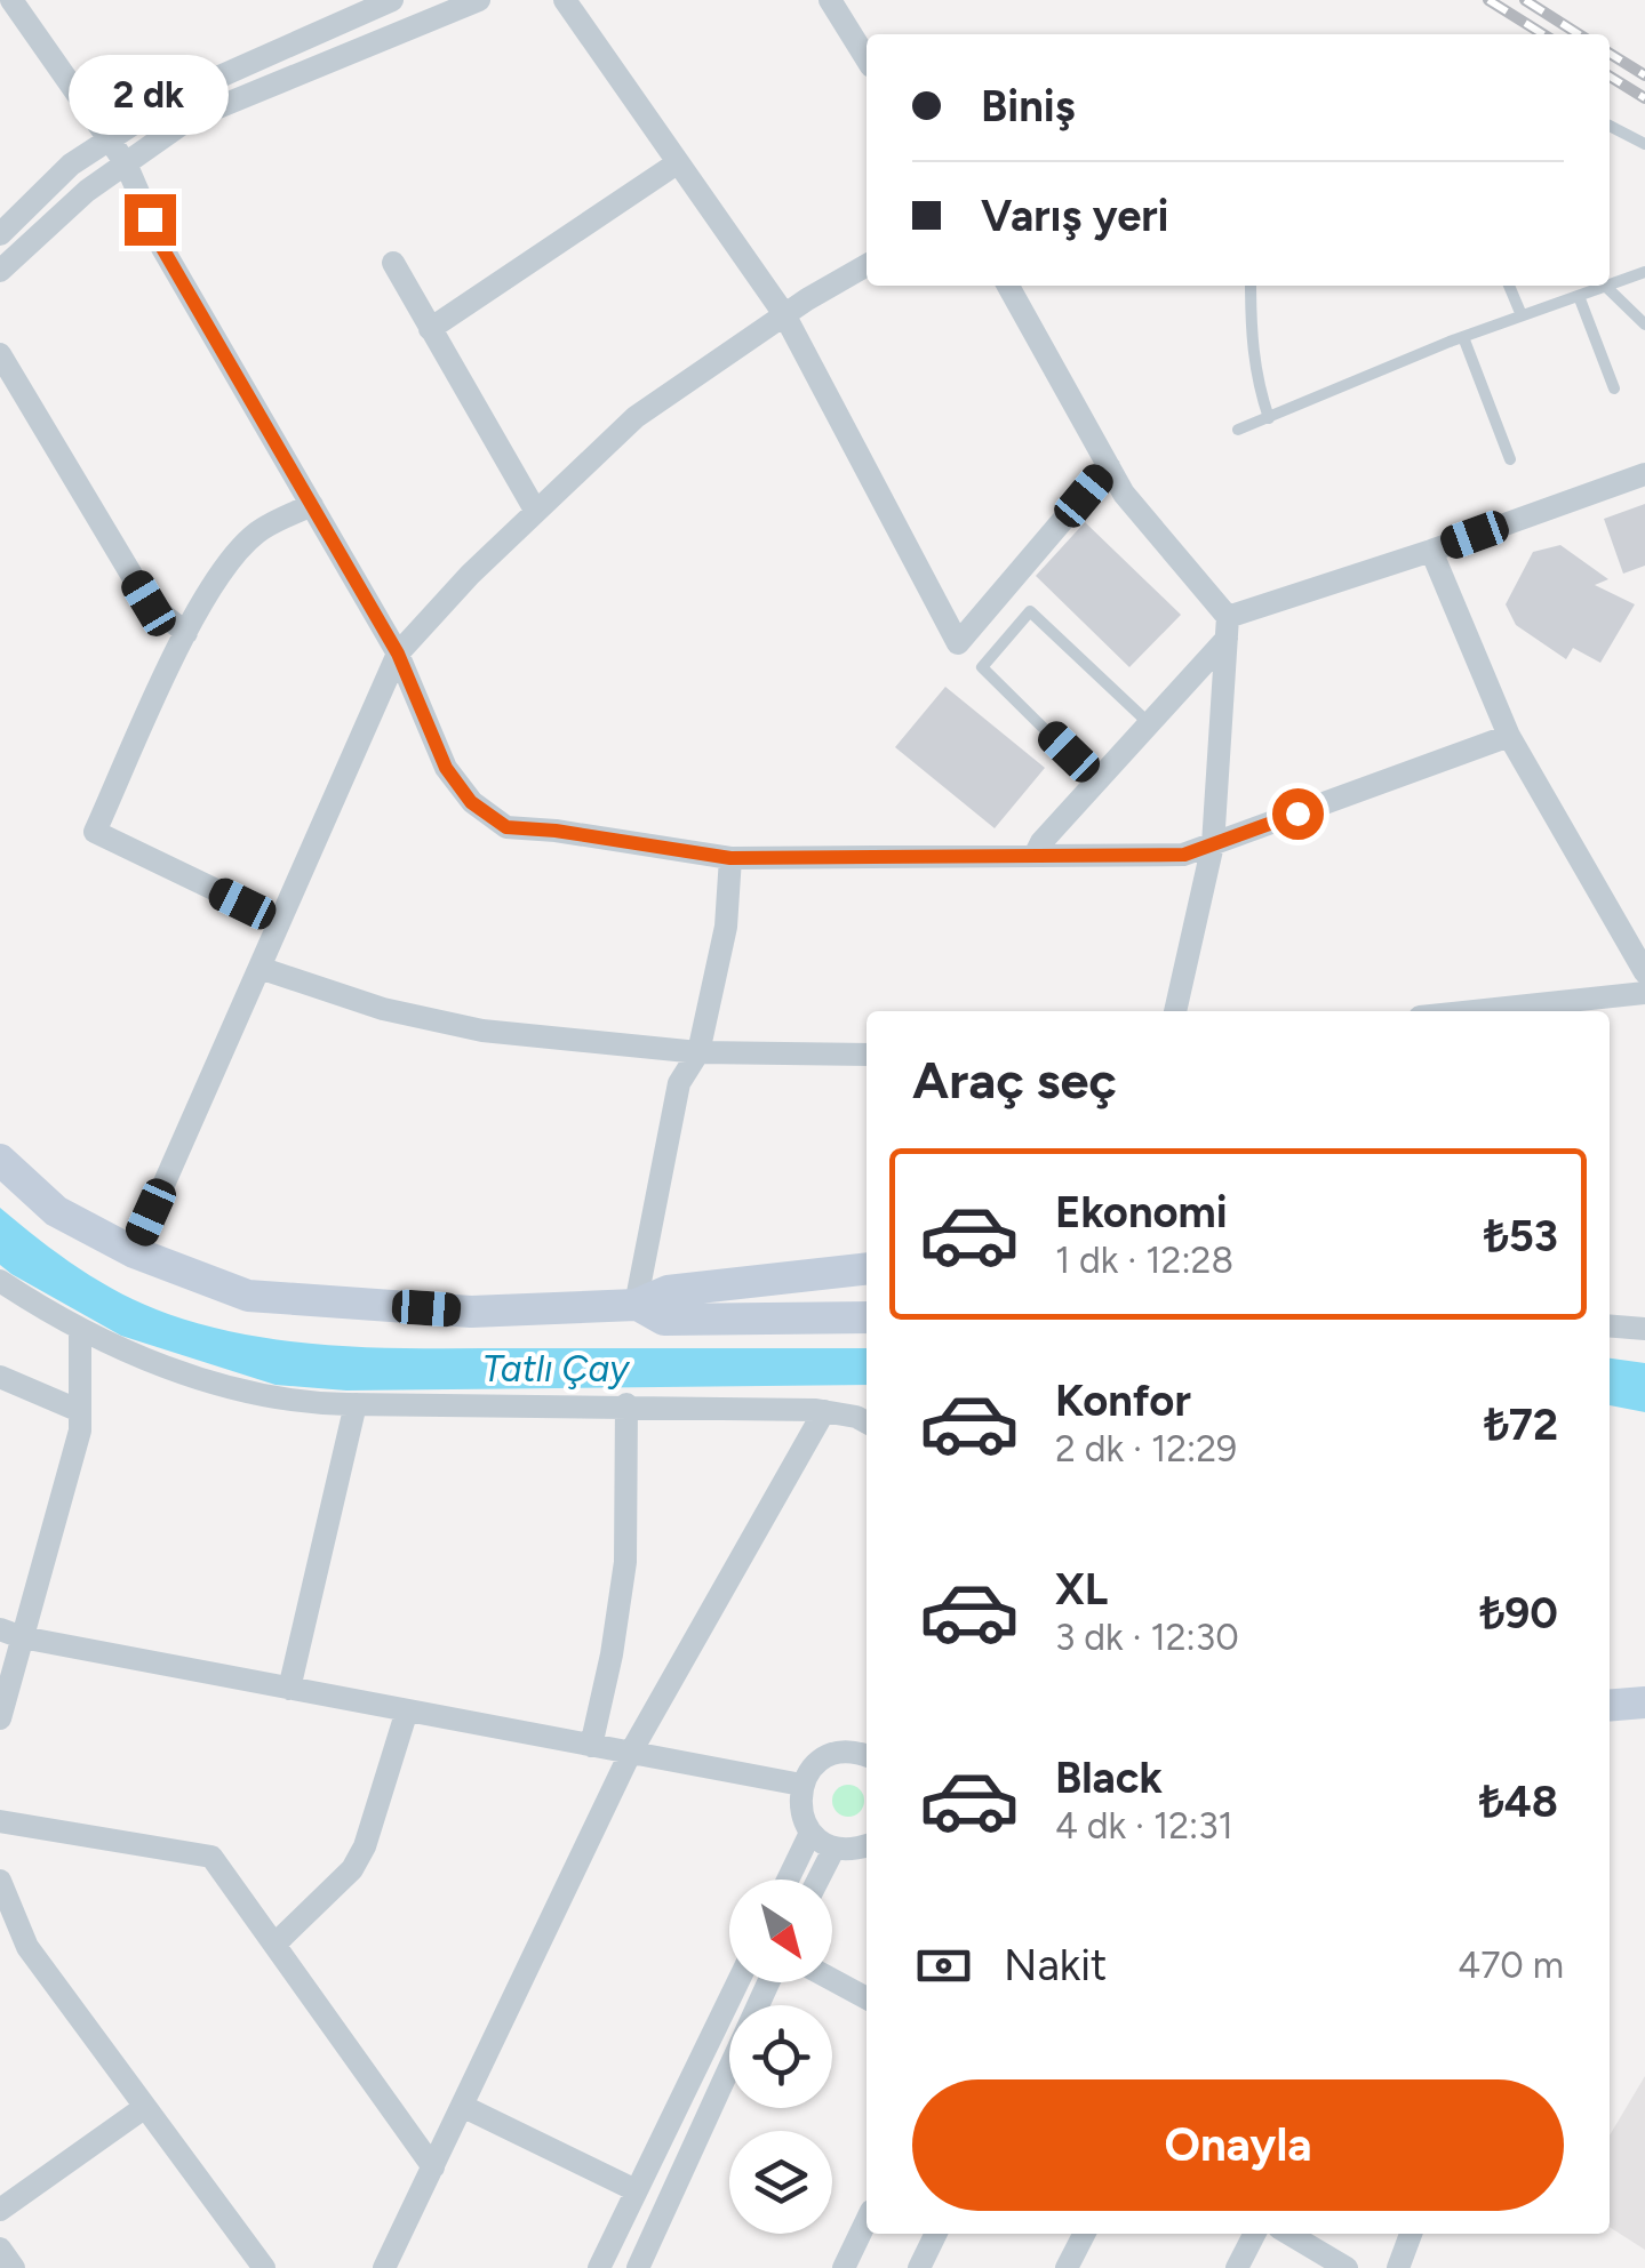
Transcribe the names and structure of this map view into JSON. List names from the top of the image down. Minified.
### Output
{"water":["Tatlı Çay"],"north":"bottom right","page":{"banner":["Biniş","Varış yeri"],"bubble":"2 dk","heading":"Araç seç","list":[{"name":"Ekonomi","note":"1 dk · 12:28","value":"₺53"},{"name":"Konfor","note":"2 dk · 12:29","value":"₺72"},{"name":"XL","note":"3 dk · 12:30","value":"₺90"},{"name":"Black","note":"4 dk · 12:31","value":"₺48"}],"pay":["Nakit","470 m"],"buttons":"Onayla"}}
